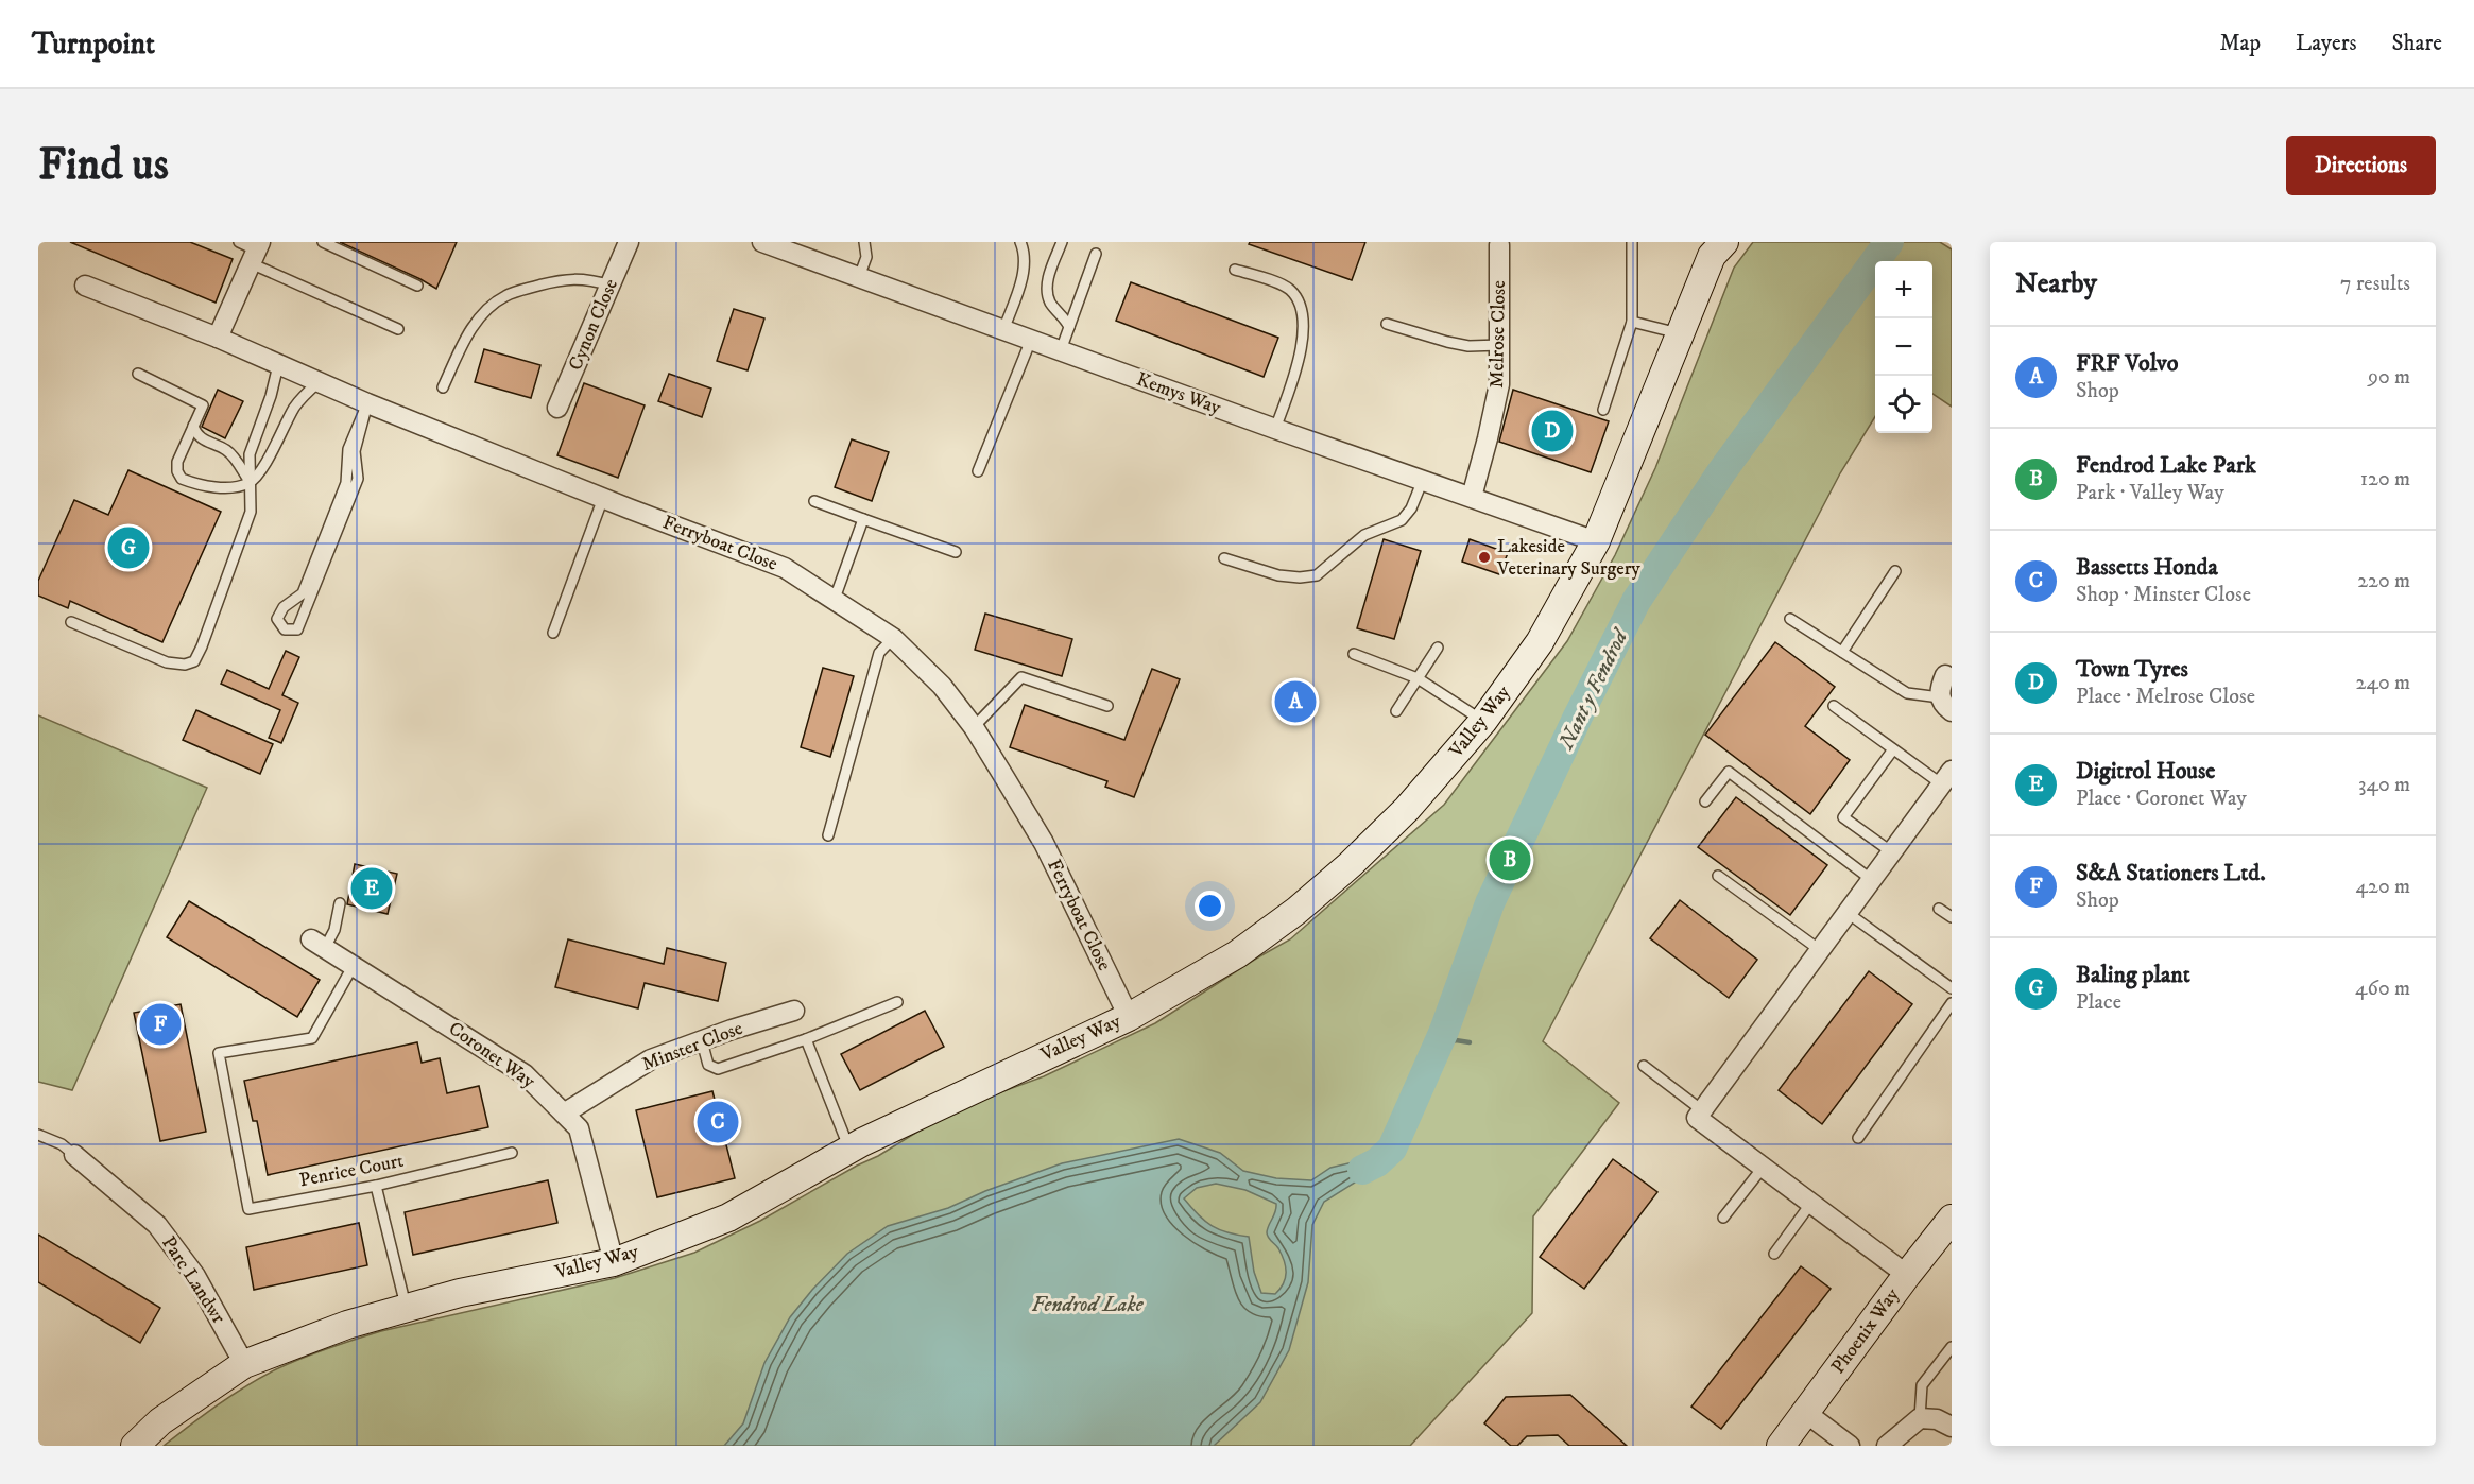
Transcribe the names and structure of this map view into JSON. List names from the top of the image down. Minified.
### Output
{"streets":{"street":["Cynon Close","Melrose Close","Kemys Way","Ferryboat Close","Valley Way","Minster Close","Coronet Way","Parc Landwr","Phoenix Way"],"lane":["Penrice Court"]},"crossings":[["Melrose Close","Kemys Way"],["Kemys Way","Valley Way"],["Ferryboat Close","Valley Way"],["Valley Way","Coronet Way"],["Valley Way","Parc Landwr"],["Minster Close","Coronet Way"],["Coronet Way","Penrice Court"]],"water":["Nant y Fendrod","Fendrod Lake"],"places":["Lakeside Veterinary Surgery"],"page":{"header":"Turnpoint","nav":["Map","Layers","Share"],"buttons":"Directions","title":"Find us","heading":["Nearby","7 results"],"map_buttons":["+","−"],"list":[{"mark":"A","name":"FRF Volvo","note":"Shop","value":"90 m"},{"mark":"B","name":"Fendrod Lake Park","note":"Park · Valley Way","value":"120 m"},{"mark":"C","name":"Bassetts Honda","note":"Shop · Minster Close","value":"220 m"},{"mark":"D","name":"Town Tyres","note":"Place · Melrose Close","value":"240 m"},{"mark":"E","name":"Digitrol House","note":"Place · Coronet Way","value":"340 m"},{"mark":"F","name":"S&A Stationers Ltd.","note":"Shop","value":"420 m"},{"mark":"G","name":"Baling plant","note":"Place","value":"460 m"}],"pins":["D","G","A","B","E","F","C"]}}
